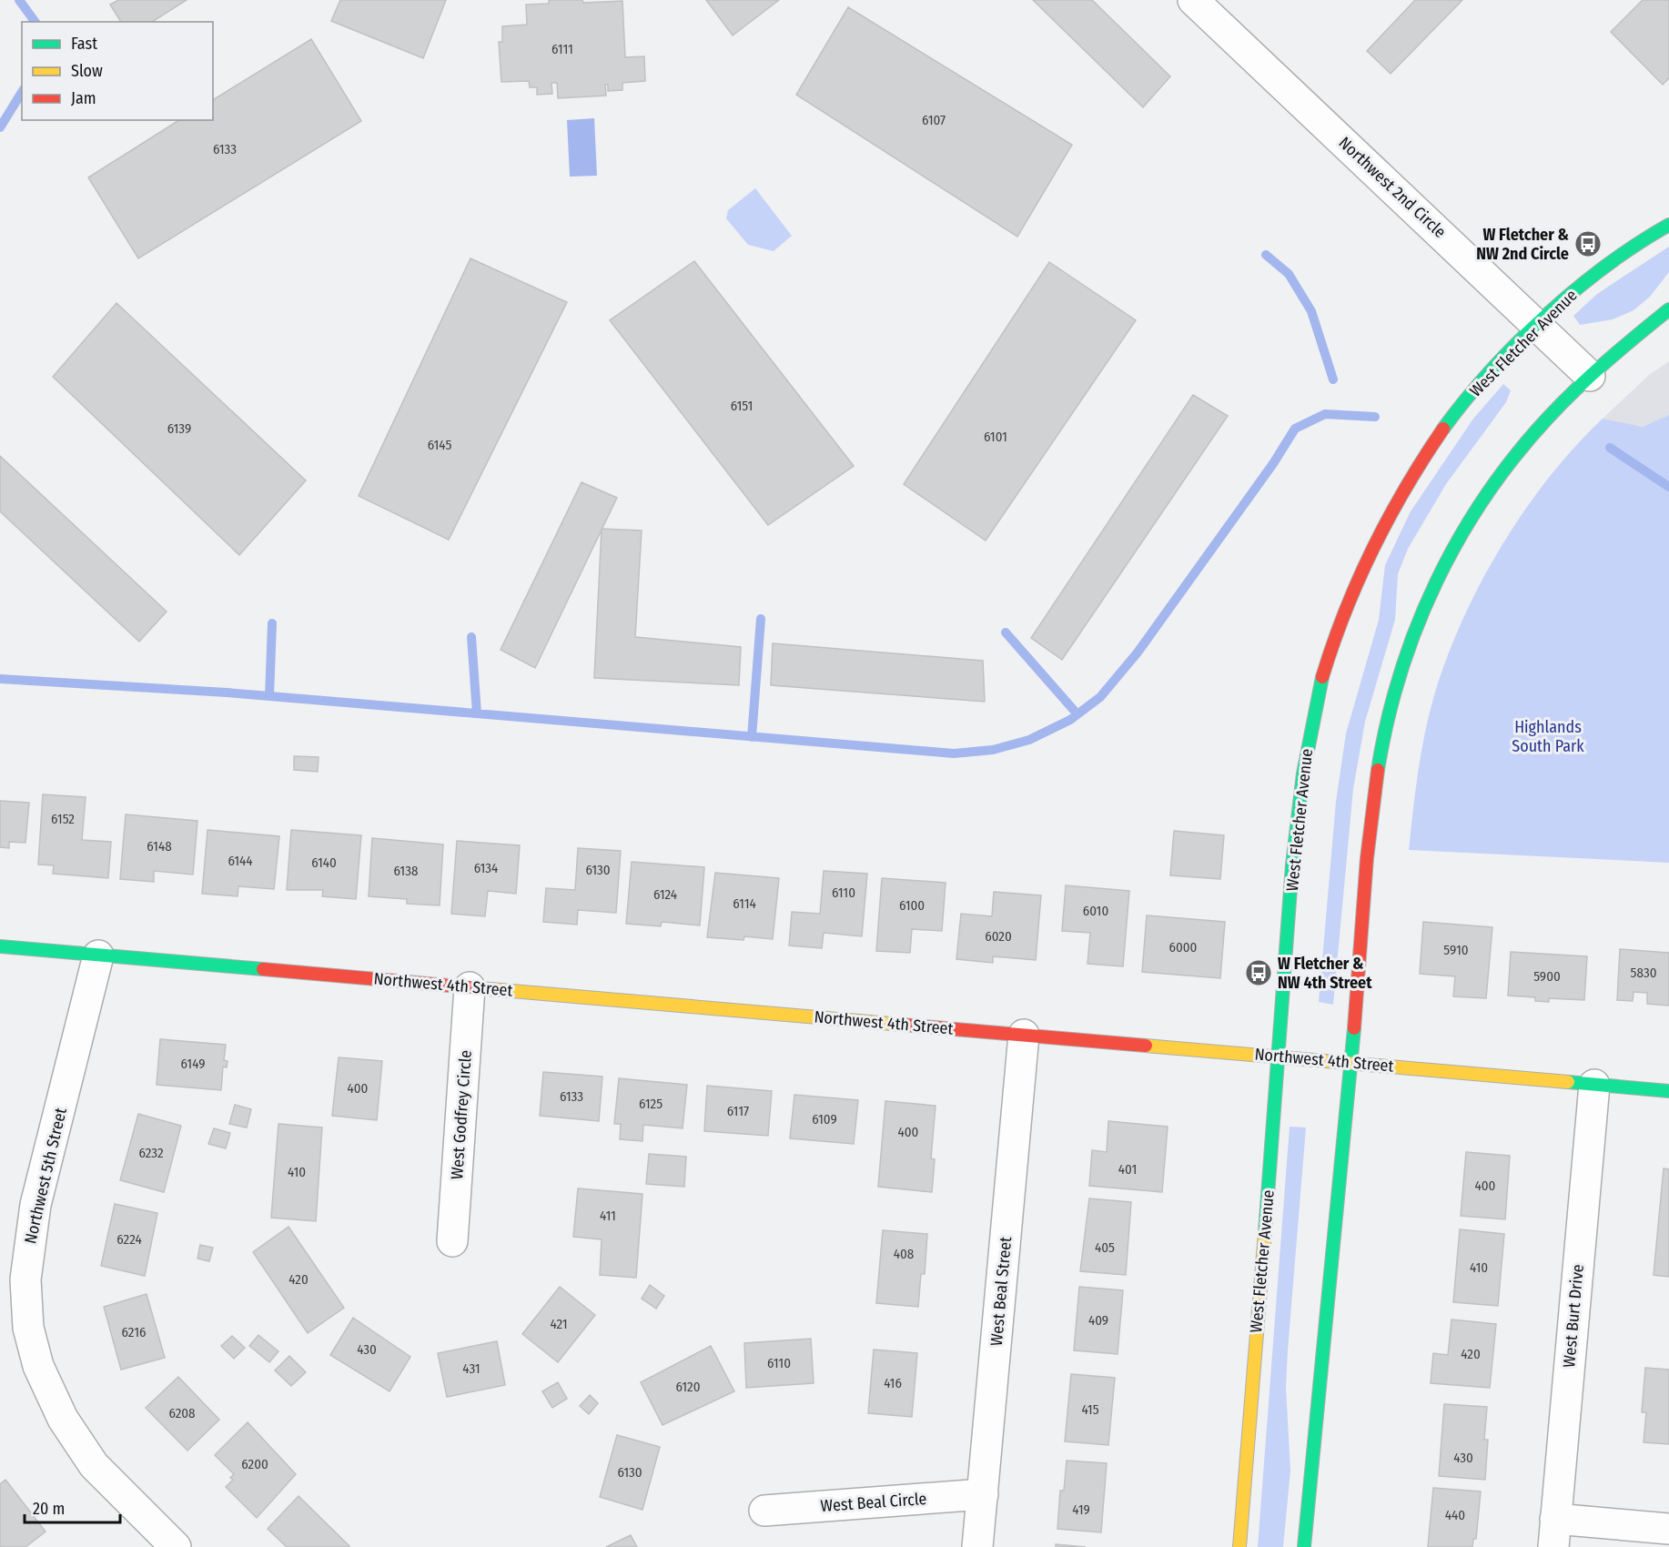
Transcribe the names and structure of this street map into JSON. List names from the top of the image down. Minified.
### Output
{"streets":{"main road":["West Fletcher Avenue","Northwest 4th Street"],"street":["Northwest 2nd Circle","West Godfrey Circle","Northwest 5th Street","West Beal Street","West Burt Drive","West Beal Circle"]},"crossings":[["Northwest 2nd Circle","West Fletcher Avenue"],["West Fletcher Avenue","Northwest 4th Street"],["Northwest 4th Street","West Godfrey Circle"],["Northwest 4th Street","Northwest 5th Street"],["Northwest 4th Street","West Beal Street"],["Northwest 4th Street","West Burt Drive"],["West Beal Street","West Beal Circle"]],"parks":["Highlands South Park"],"places":{"bus stop":["W Fletcher & NW 2nd Circle","W Fletcher & NW 4th Street"]},"house_numbers":["6111","6107","6133","6151","6139","6101","6145","6152","6148","6144","6140","6134","6130","6138","6110","6124","6114","6100","6010","6020","6000","5910","5830","5900","6149","400","6133","6125","6117","6109","400","6232","401","410","400","411","6224","405","408","410","420","409","421","6216","430","420","6110","431","416","6120","415","6208","430","6200","6130","419","440"],"legend":["Fast","Slow","Jam"],"scale_bar":"20 m"}
